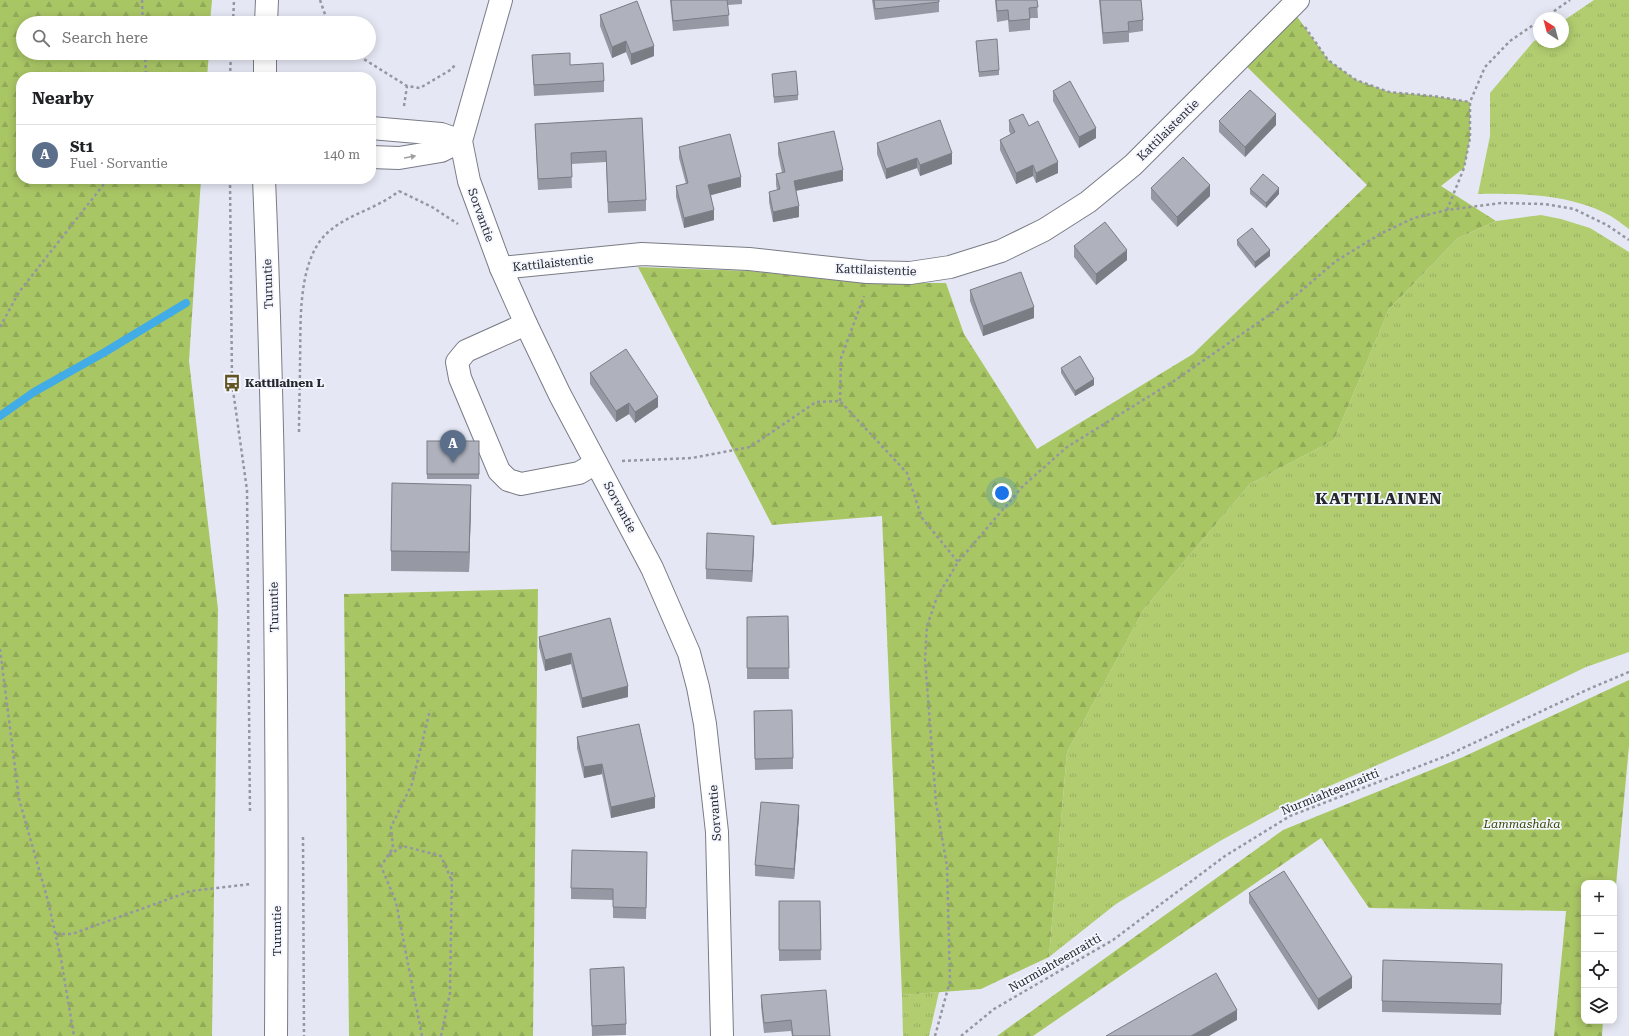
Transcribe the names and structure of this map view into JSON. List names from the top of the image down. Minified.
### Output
{"streets":{"main road":["Kattilaistentie","Sorvantie","Turuntie"],"path":["Nurmiahteenraitti"]},"crossings":[["Kattilaistentie","Sorvantie"]],"districts":["KATTILAINEN"],"parks":["Lammashaka"],"places":{"bus stop":["Kattilainen L"]},"north":"top left","page":{"search":"Search here","heading":"Nearby","list":[{"mark":"A","name":"St1","note":"Fuel · Sorvantie","value":"140 m"}],"pins":"A","map_buttons":["+","−"]}}
